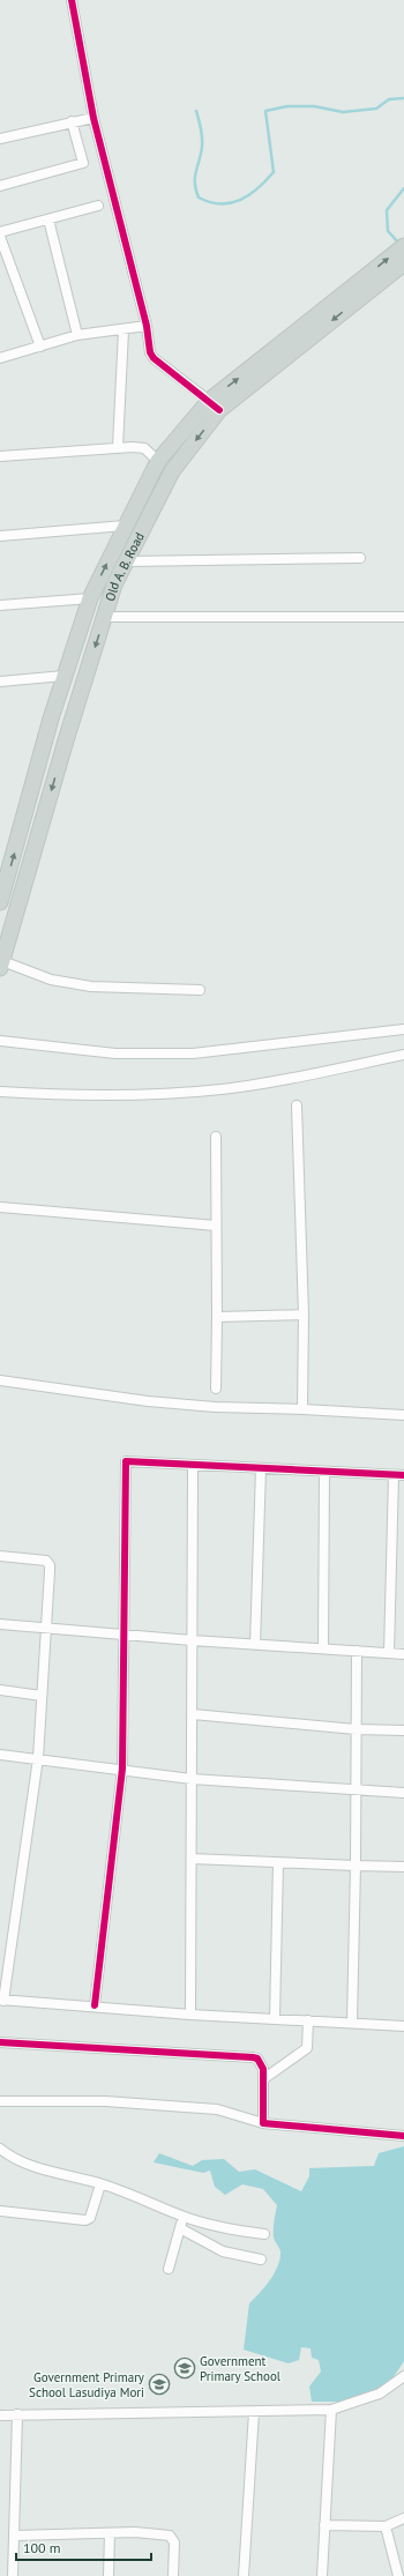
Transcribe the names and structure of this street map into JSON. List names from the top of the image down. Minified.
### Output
{"streets":{"main road":["Old A. B. Road"]},"places":{"school or university":["Government Primary School","Government Primary School Lasudiya Mori"]},"scale_bar":"100 m"}
